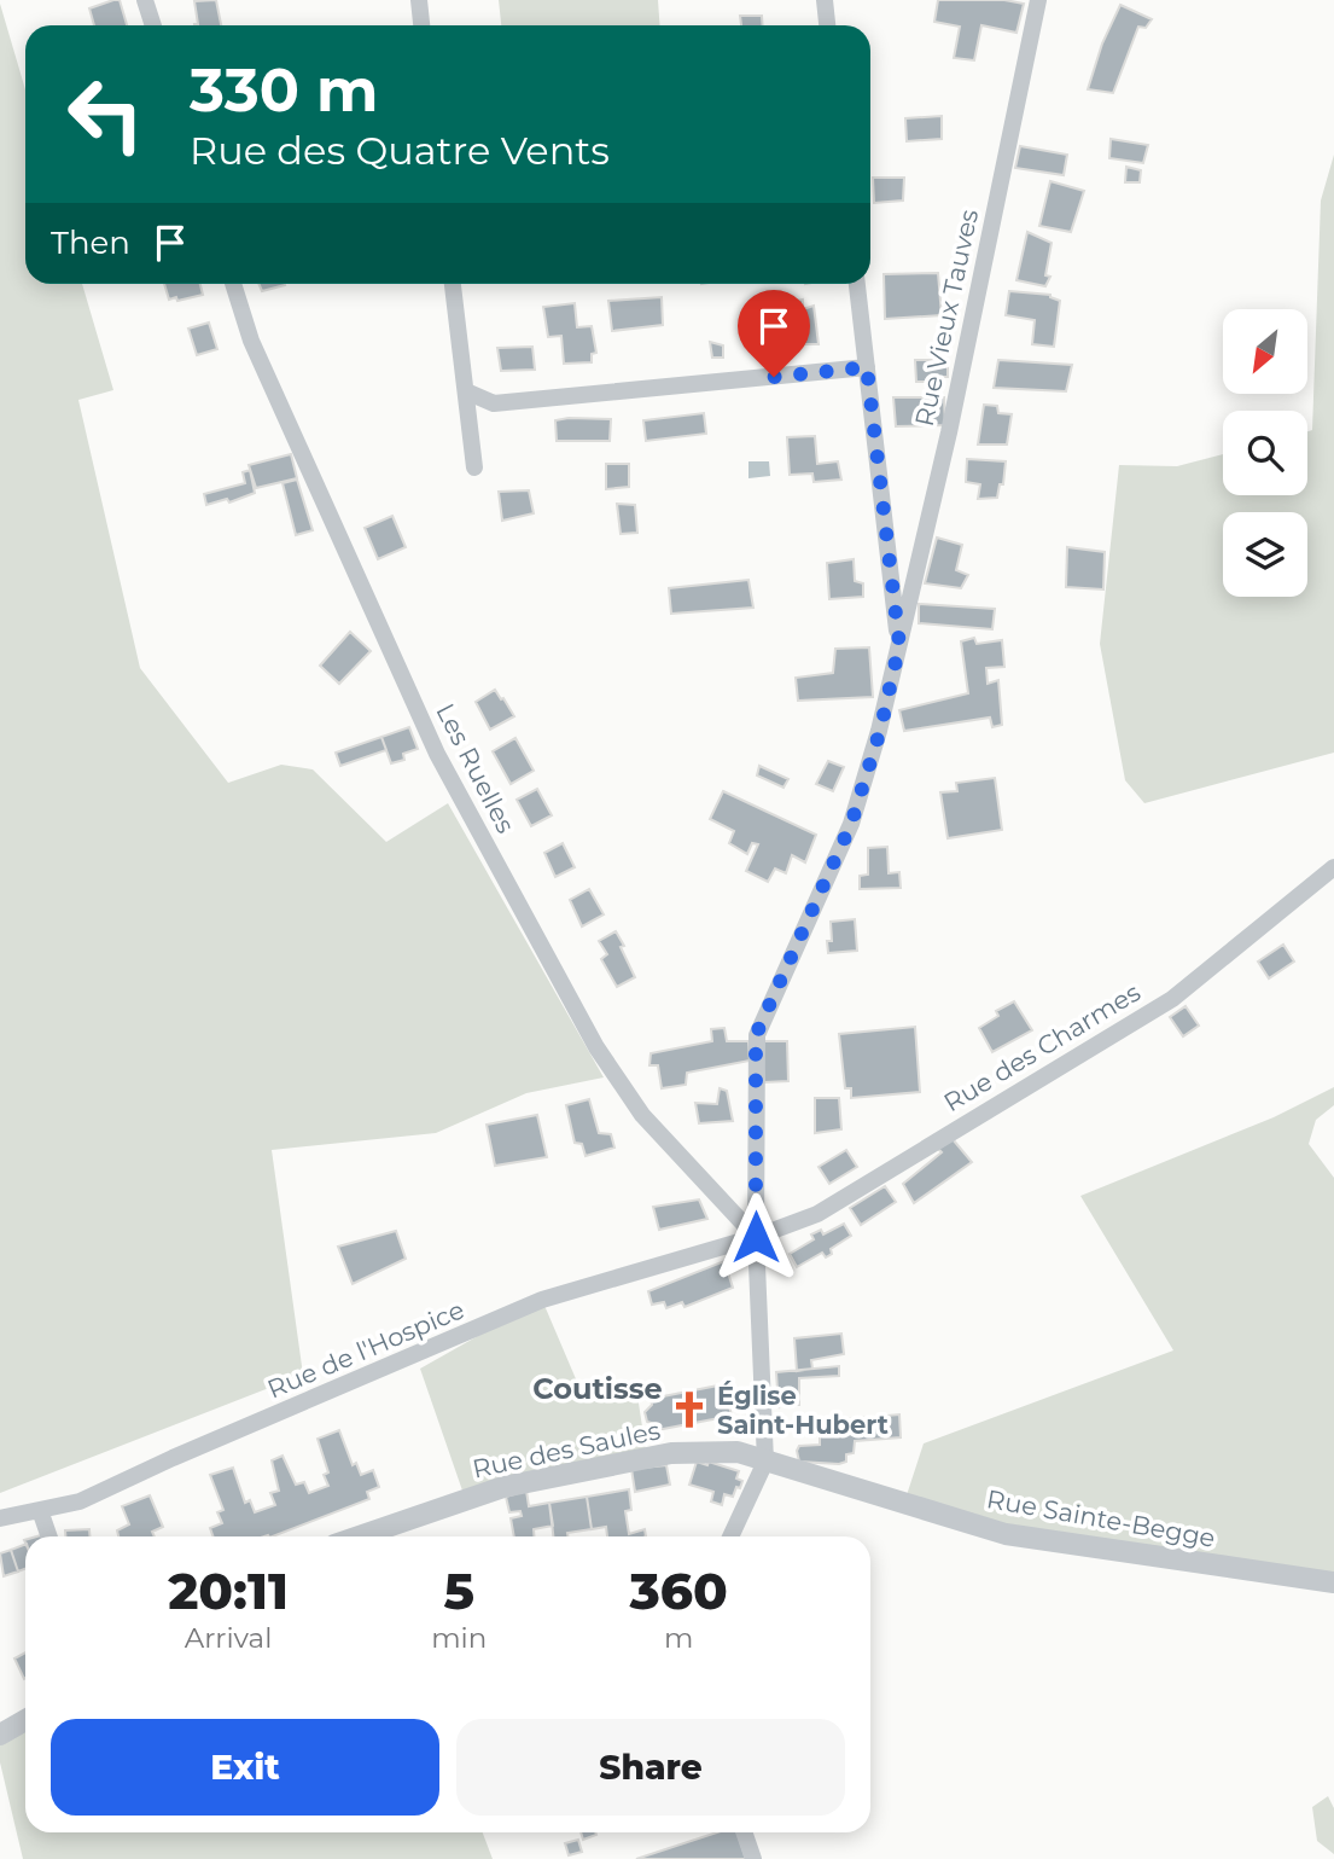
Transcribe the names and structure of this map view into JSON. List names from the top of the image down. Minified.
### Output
{"streets":{"street":["Rue Vieux Tauves","Les Ruelles","Rue des Charmes","Rue de l'Hospice","Rue des Saules","Rue Sainte-Begge"]},"crossings":[["Rue Vieux Tauves","Les Ruelles"],["Rue Vieux Tauves","Rue des Charmes"],["Rue Vieux Tauves","Rue de l'Hospice"],["Rue Vieux Tauves","Rue des Saules"],["Rue Vieux Tauves","Rue Sainte-Begge"],["Les Ruelles","Rue des Charmes"],["Les Ruelles","Rue de l'Hospice"],["Rue des Charmes","Rue de l'Hospice"],["Rue des Saules","Rue Sainte-Begge"]],"districts":["Coutisse"],"places":{"church":["Église Saint-Hubert"]},"north":"bottom left","page":{"turn":["330 m","Rue des Quatre Vents"],"then":"Then","eta":["20:11","Arrival","5","min","360","m"],"buttons":["Exit","Share"]}}
